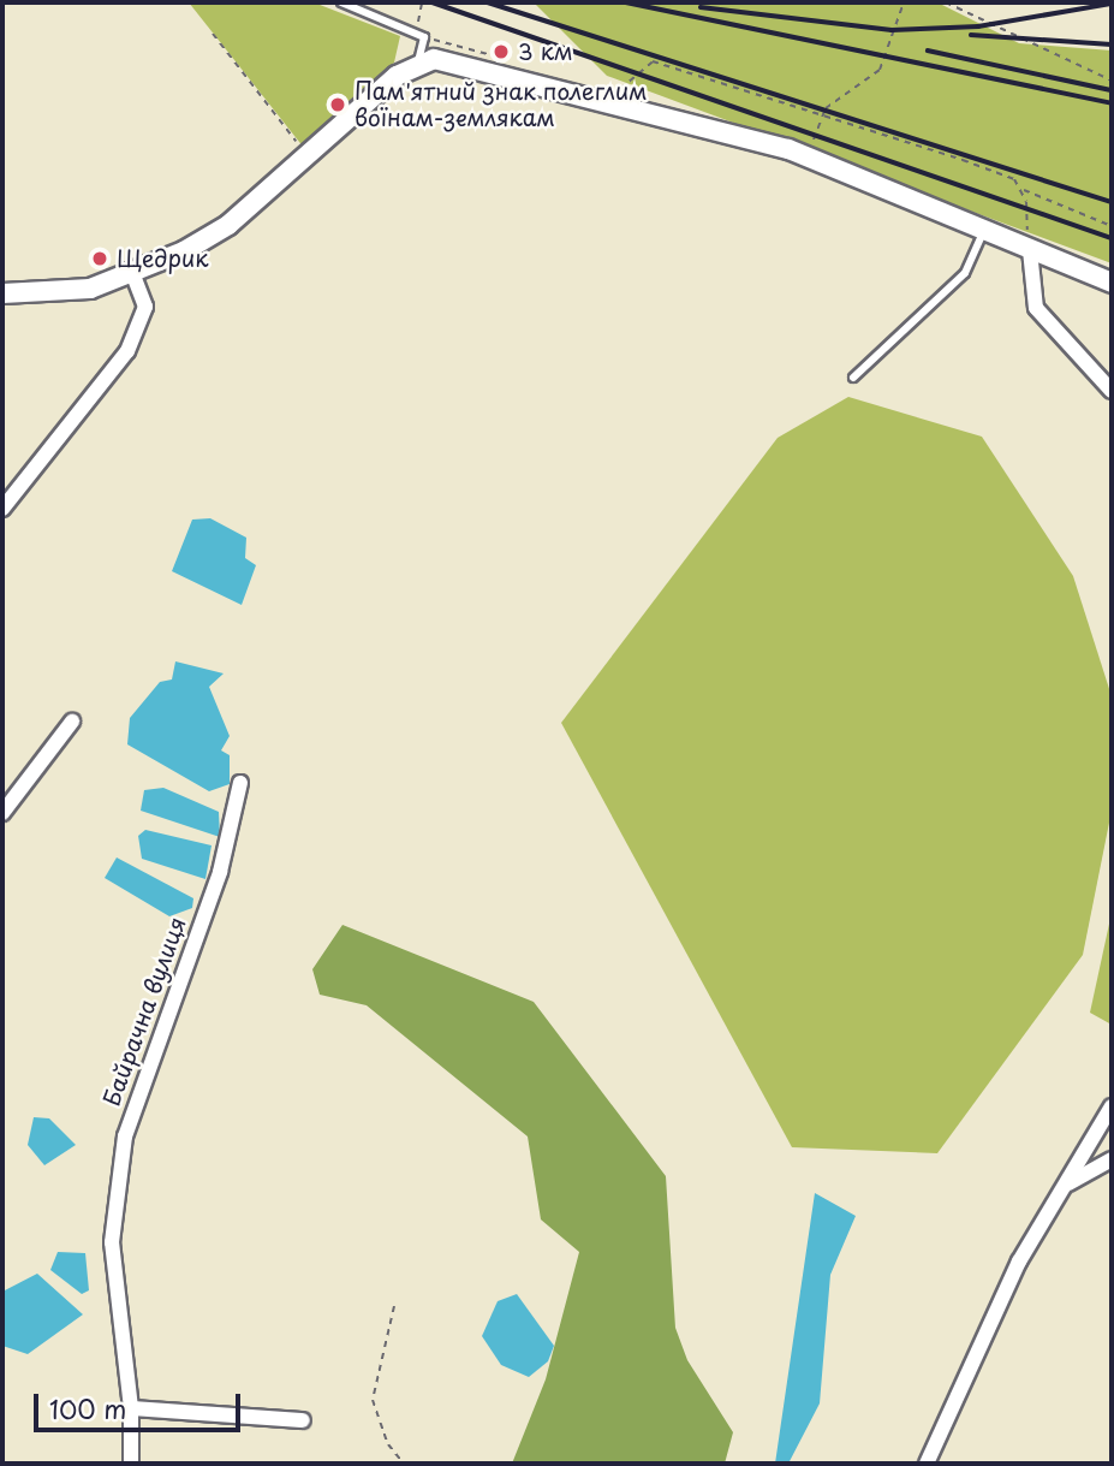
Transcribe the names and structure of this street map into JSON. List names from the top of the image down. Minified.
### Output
{"streets":{"street":["Байрачна вулиця"]},"places":["3 км","Пам'ятний знак полеглим воїнам-землякам","Щедрик"],"scale_bar":"100 m"}
